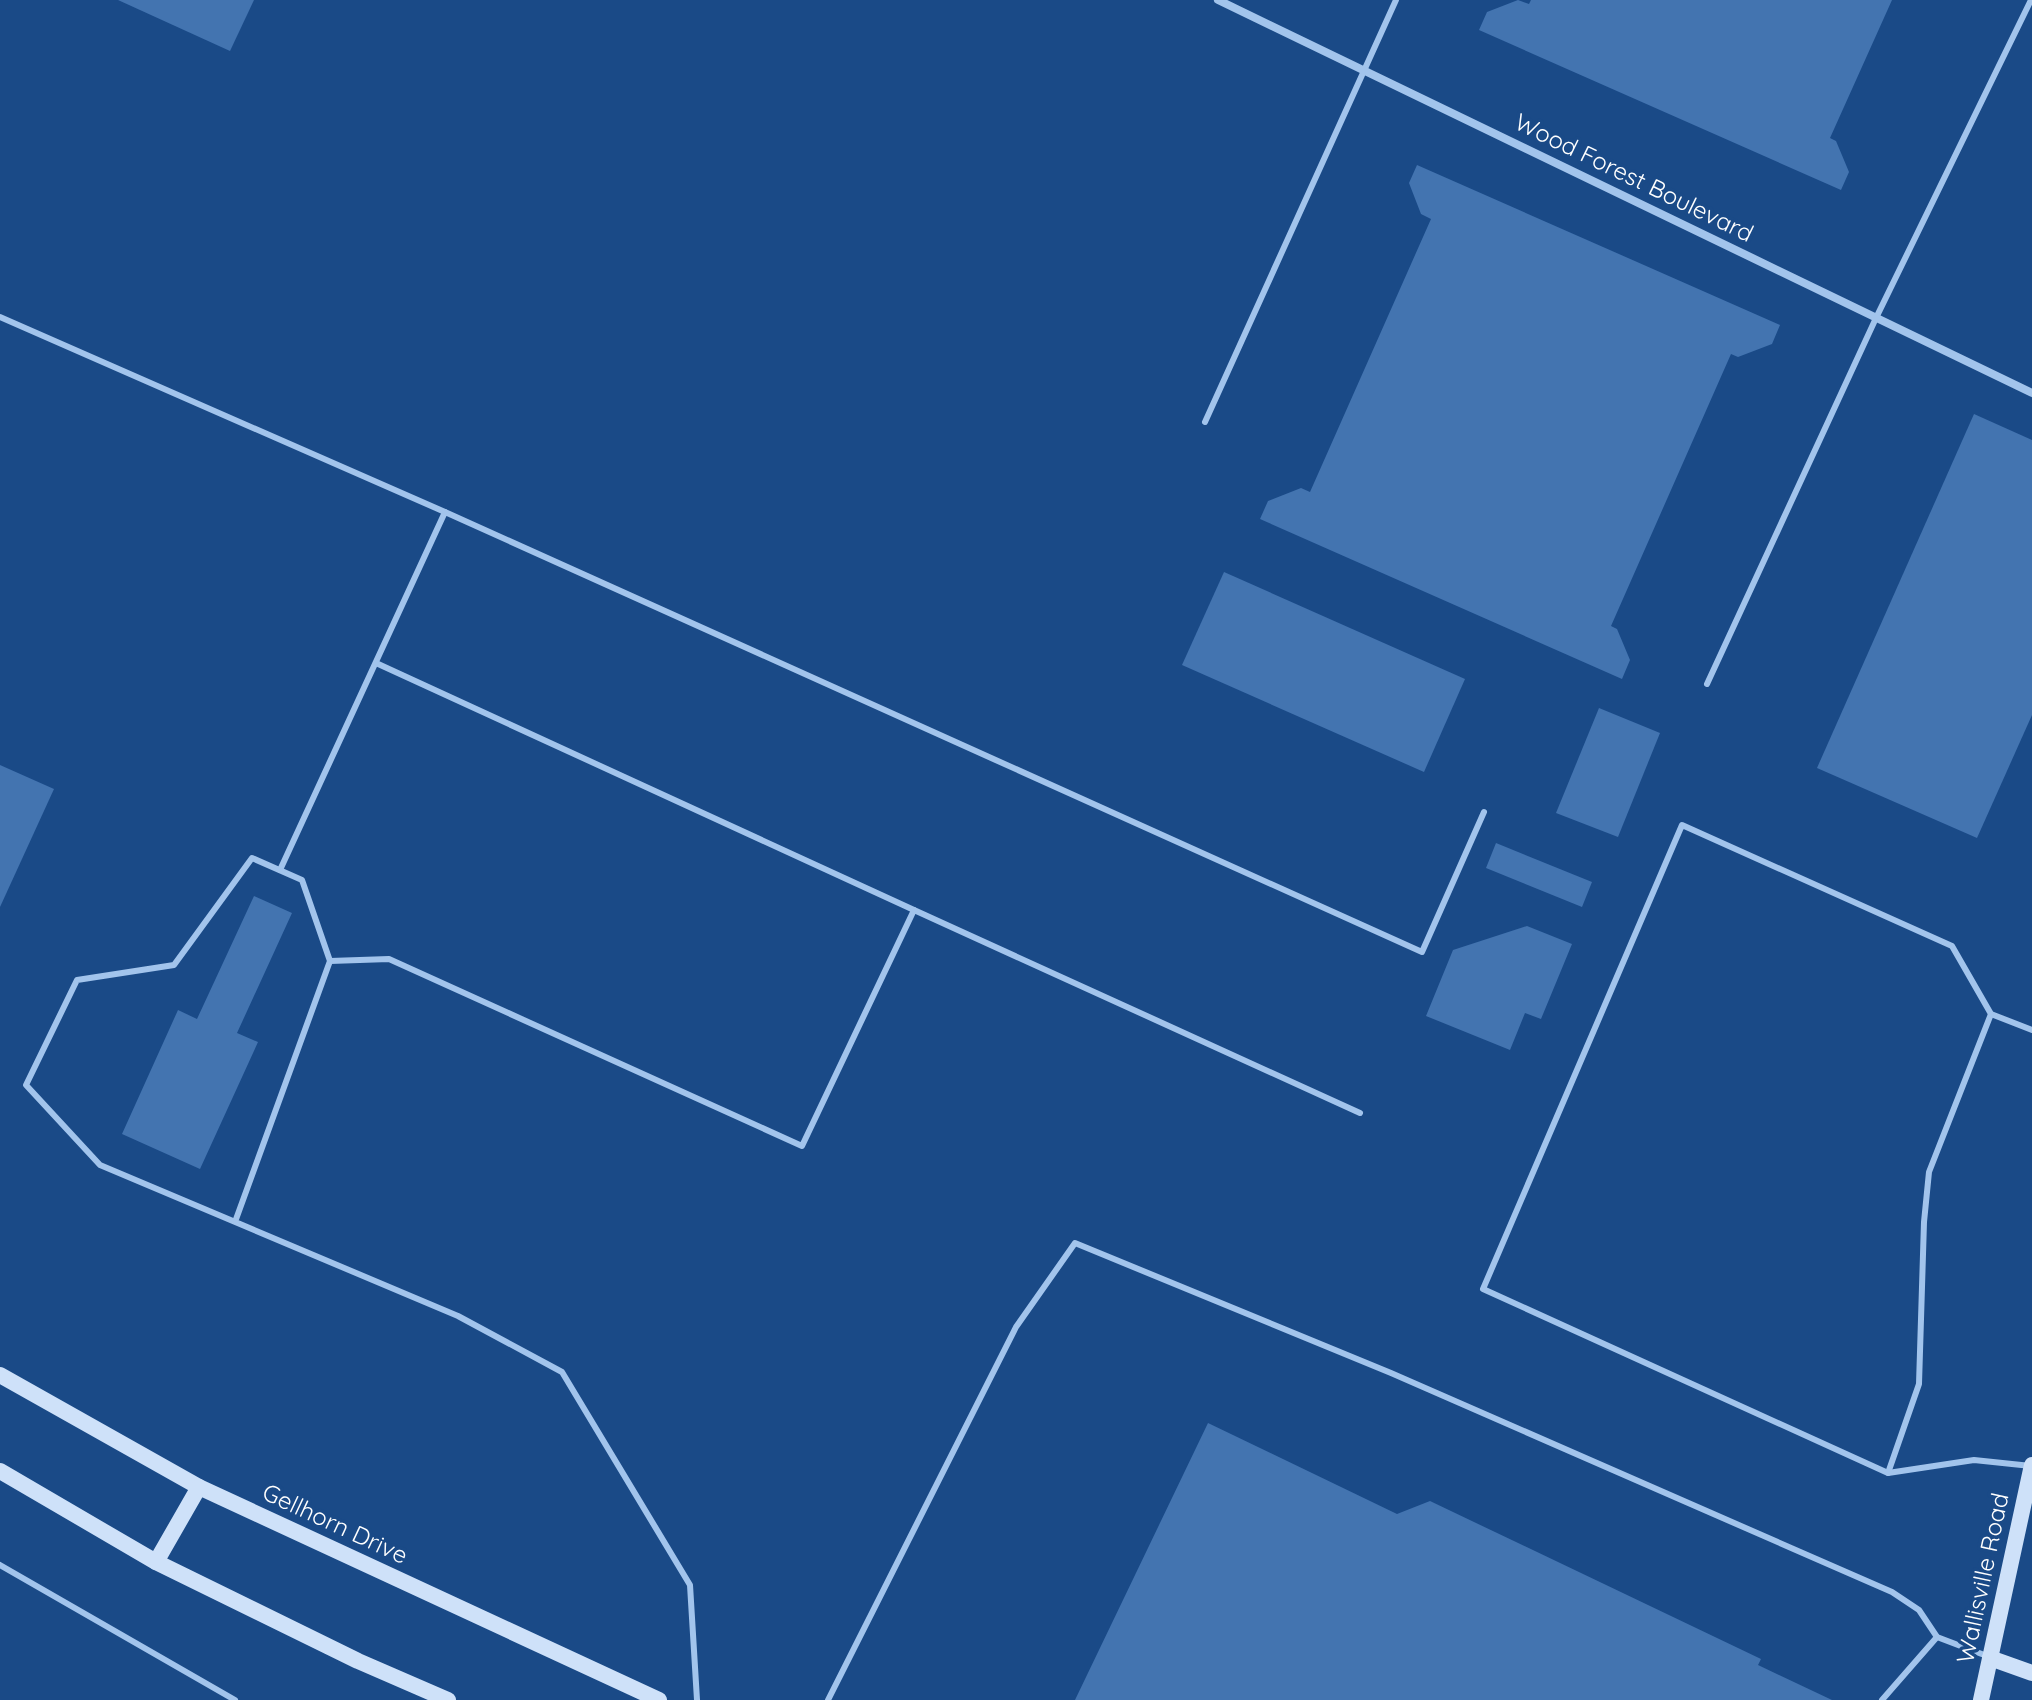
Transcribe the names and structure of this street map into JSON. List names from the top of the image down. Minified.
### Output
{"streets":{"main road":["Gellhorn Drive","Wallisville Road"],"street":["Wood Forest Boulevard"]}}
